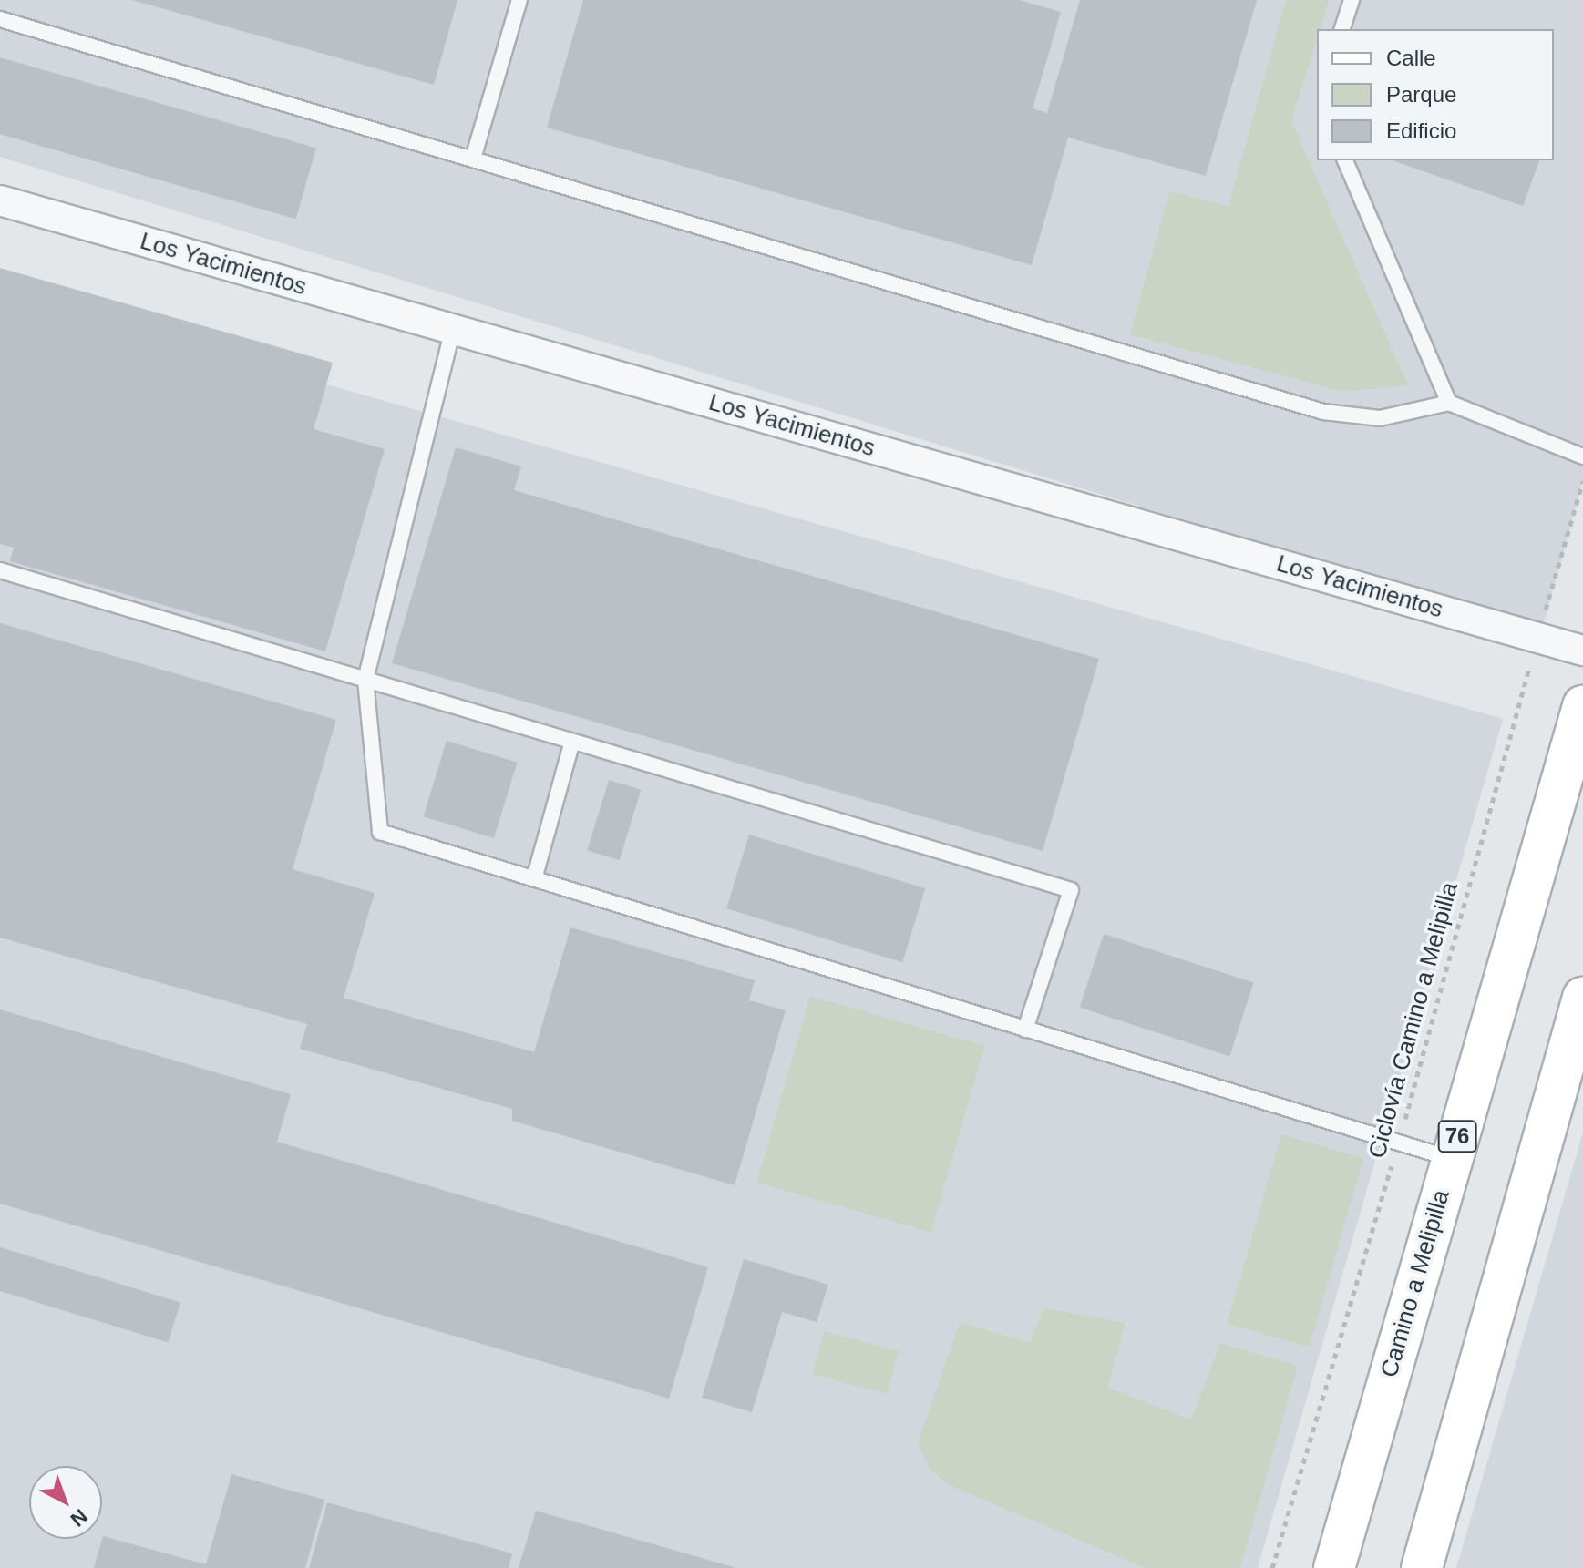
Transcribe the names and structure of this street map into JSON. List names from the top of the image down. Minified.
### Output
{"streets":{"main road":["76","Camino a Melipilla"],"street":["Los Yacimientos"],"path":["Ciclovía Camino a Melipilla"]},"crossings":[["Los Yacimientos","Ciclovía Camino a Melipilla"]],"legend":["Calle","Parque","Edificio"],"north":"bottom right"}
